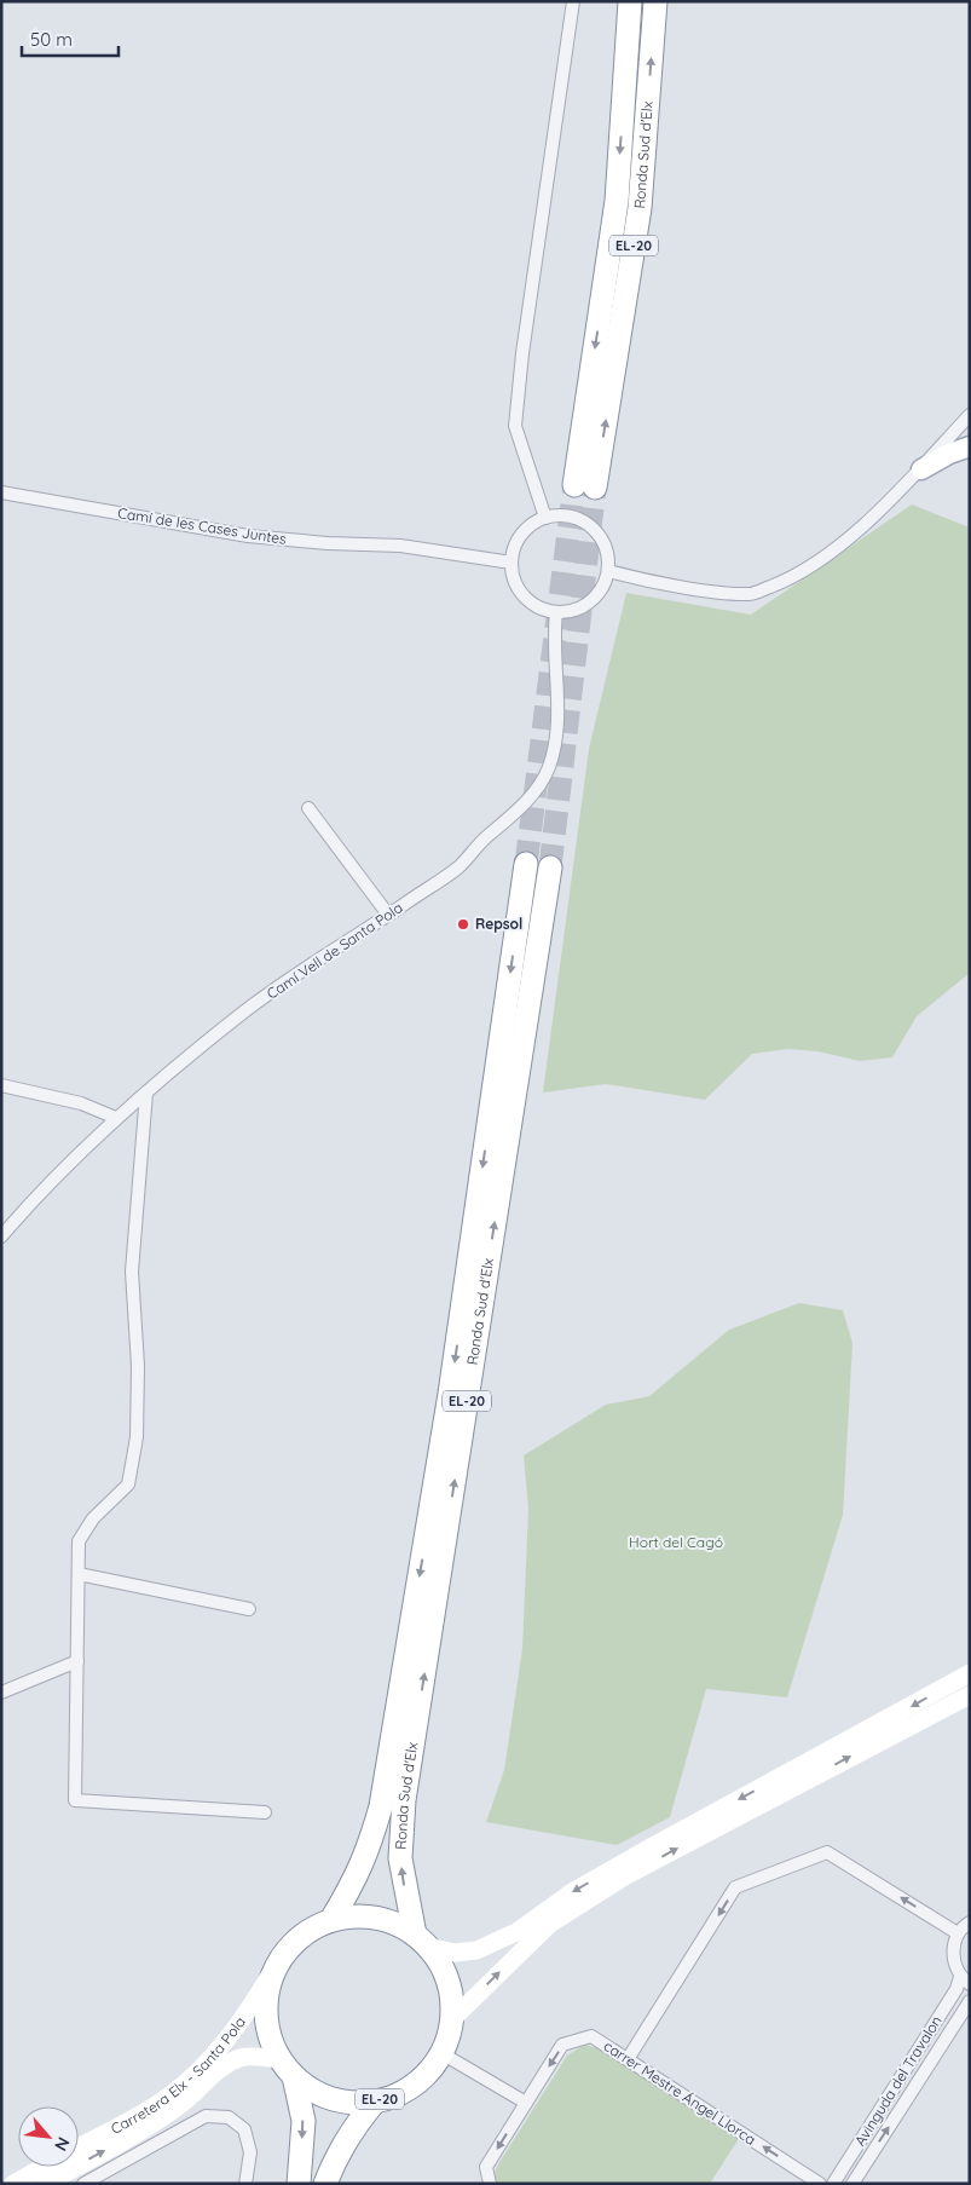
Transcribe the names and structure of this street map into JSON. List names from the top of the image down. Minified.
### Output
{"streets":{"highway":["Ronda Sud d'Elx","EL-20"],"main road":["Carretera Elx - Santa Pola"],"street":["Camí de les Cases Juntes","Camí Vell de Santa Pola","Avinguda del Travalon","carrer Mestre Ángel Llorca"]},"crossings":[["Ronda Sud d'Elx","EL-20"],["Ronda Sud d'Elx","Carretera Elx - Santa Pola"],["EL-20","Carretera Elx - Santa Pola"],["Camí de les Cases Juntes","Camí Vell de Santa Pola"]],"parks":["Hort del Cagó"],"places":["Repsol"],"scale_bar":"50 m","north":"bottom right"}
